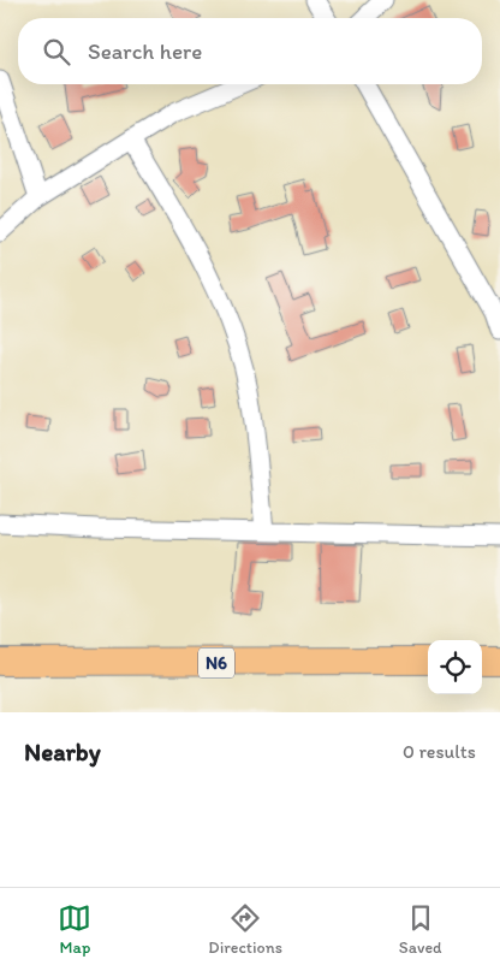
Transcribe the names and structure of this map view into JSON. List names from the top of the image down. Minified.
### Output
{"streets":{"highway":["N6"]},"page":{"search":"Search here","heading":["Nearby","0 results"],"nav":["Map","Directions","Saved"]}}
